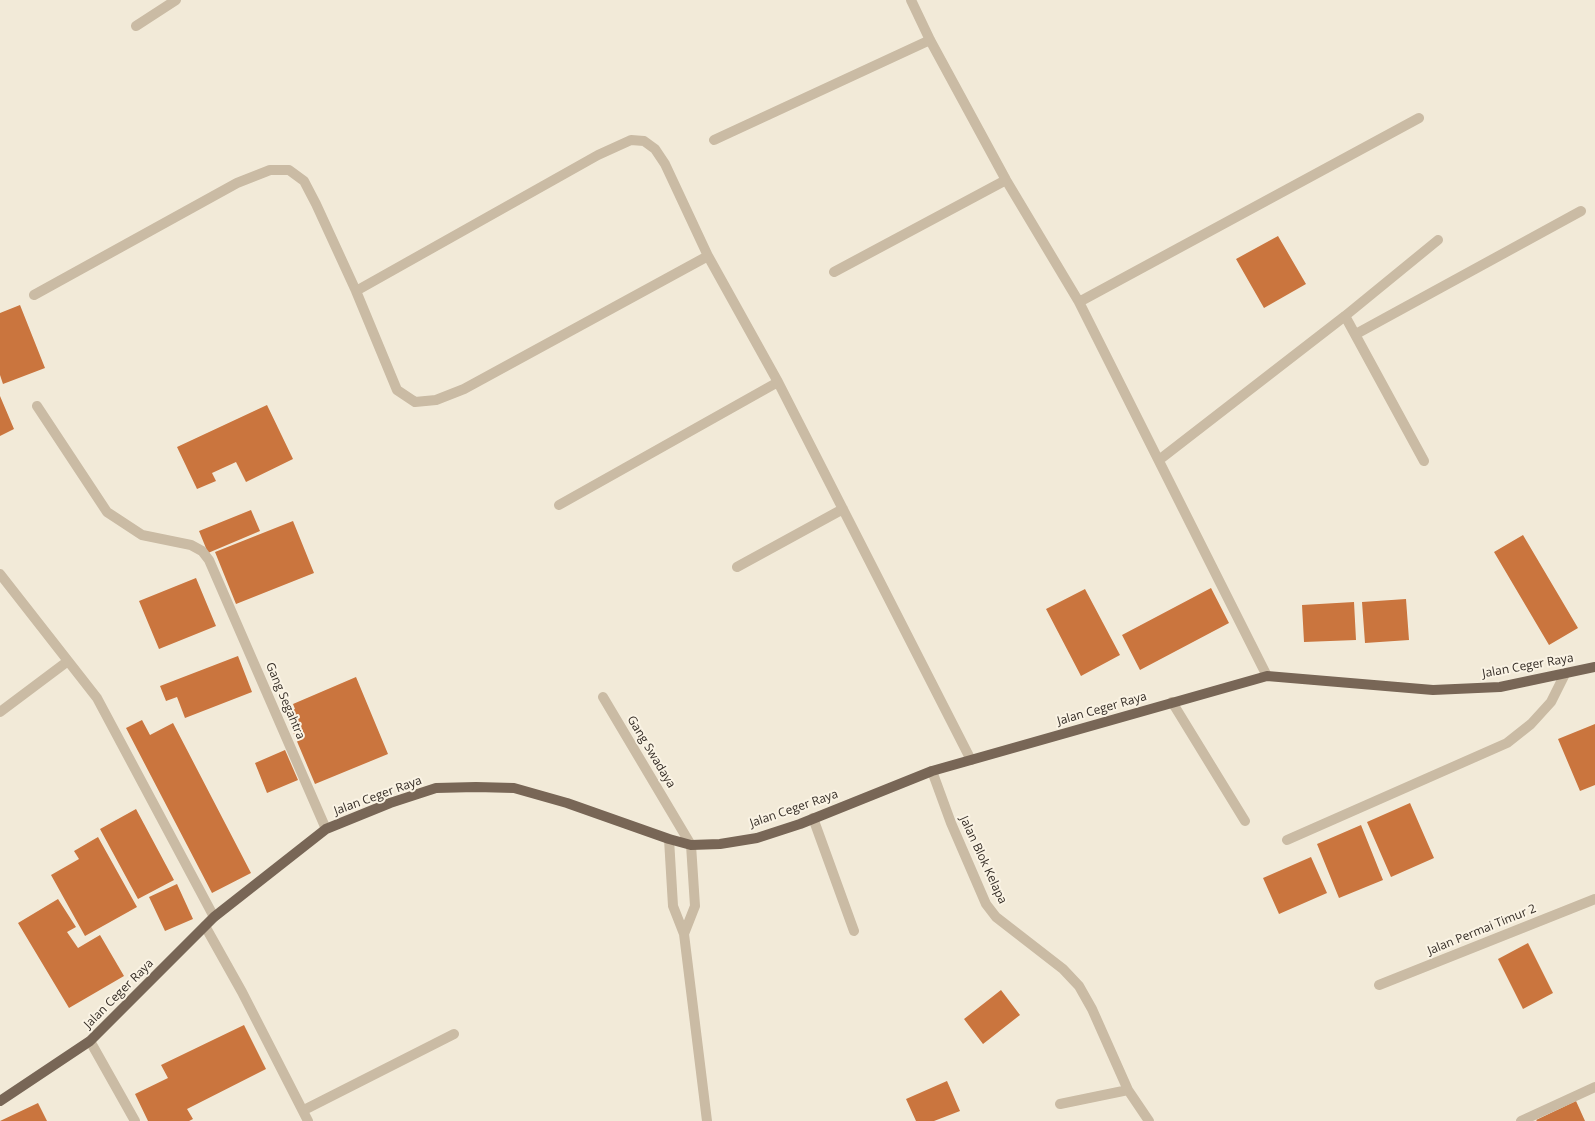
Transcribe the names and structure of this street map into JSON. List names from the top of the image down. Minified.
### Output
{"streets":{"main road":["Jalan Ceger Raya"],"street":["Gang Segahtra","Gang Swadaya","Jalan Blok Kelapa","Jalan Permai Timur 2"]},"crossings":[["Jalan Ceger Raya","Gang Segahtra"],["Jalan Ceger Raya","Gang Swadaya"],["Jalan Ceger Raya","Jalan Blok Kelapa"]]}
